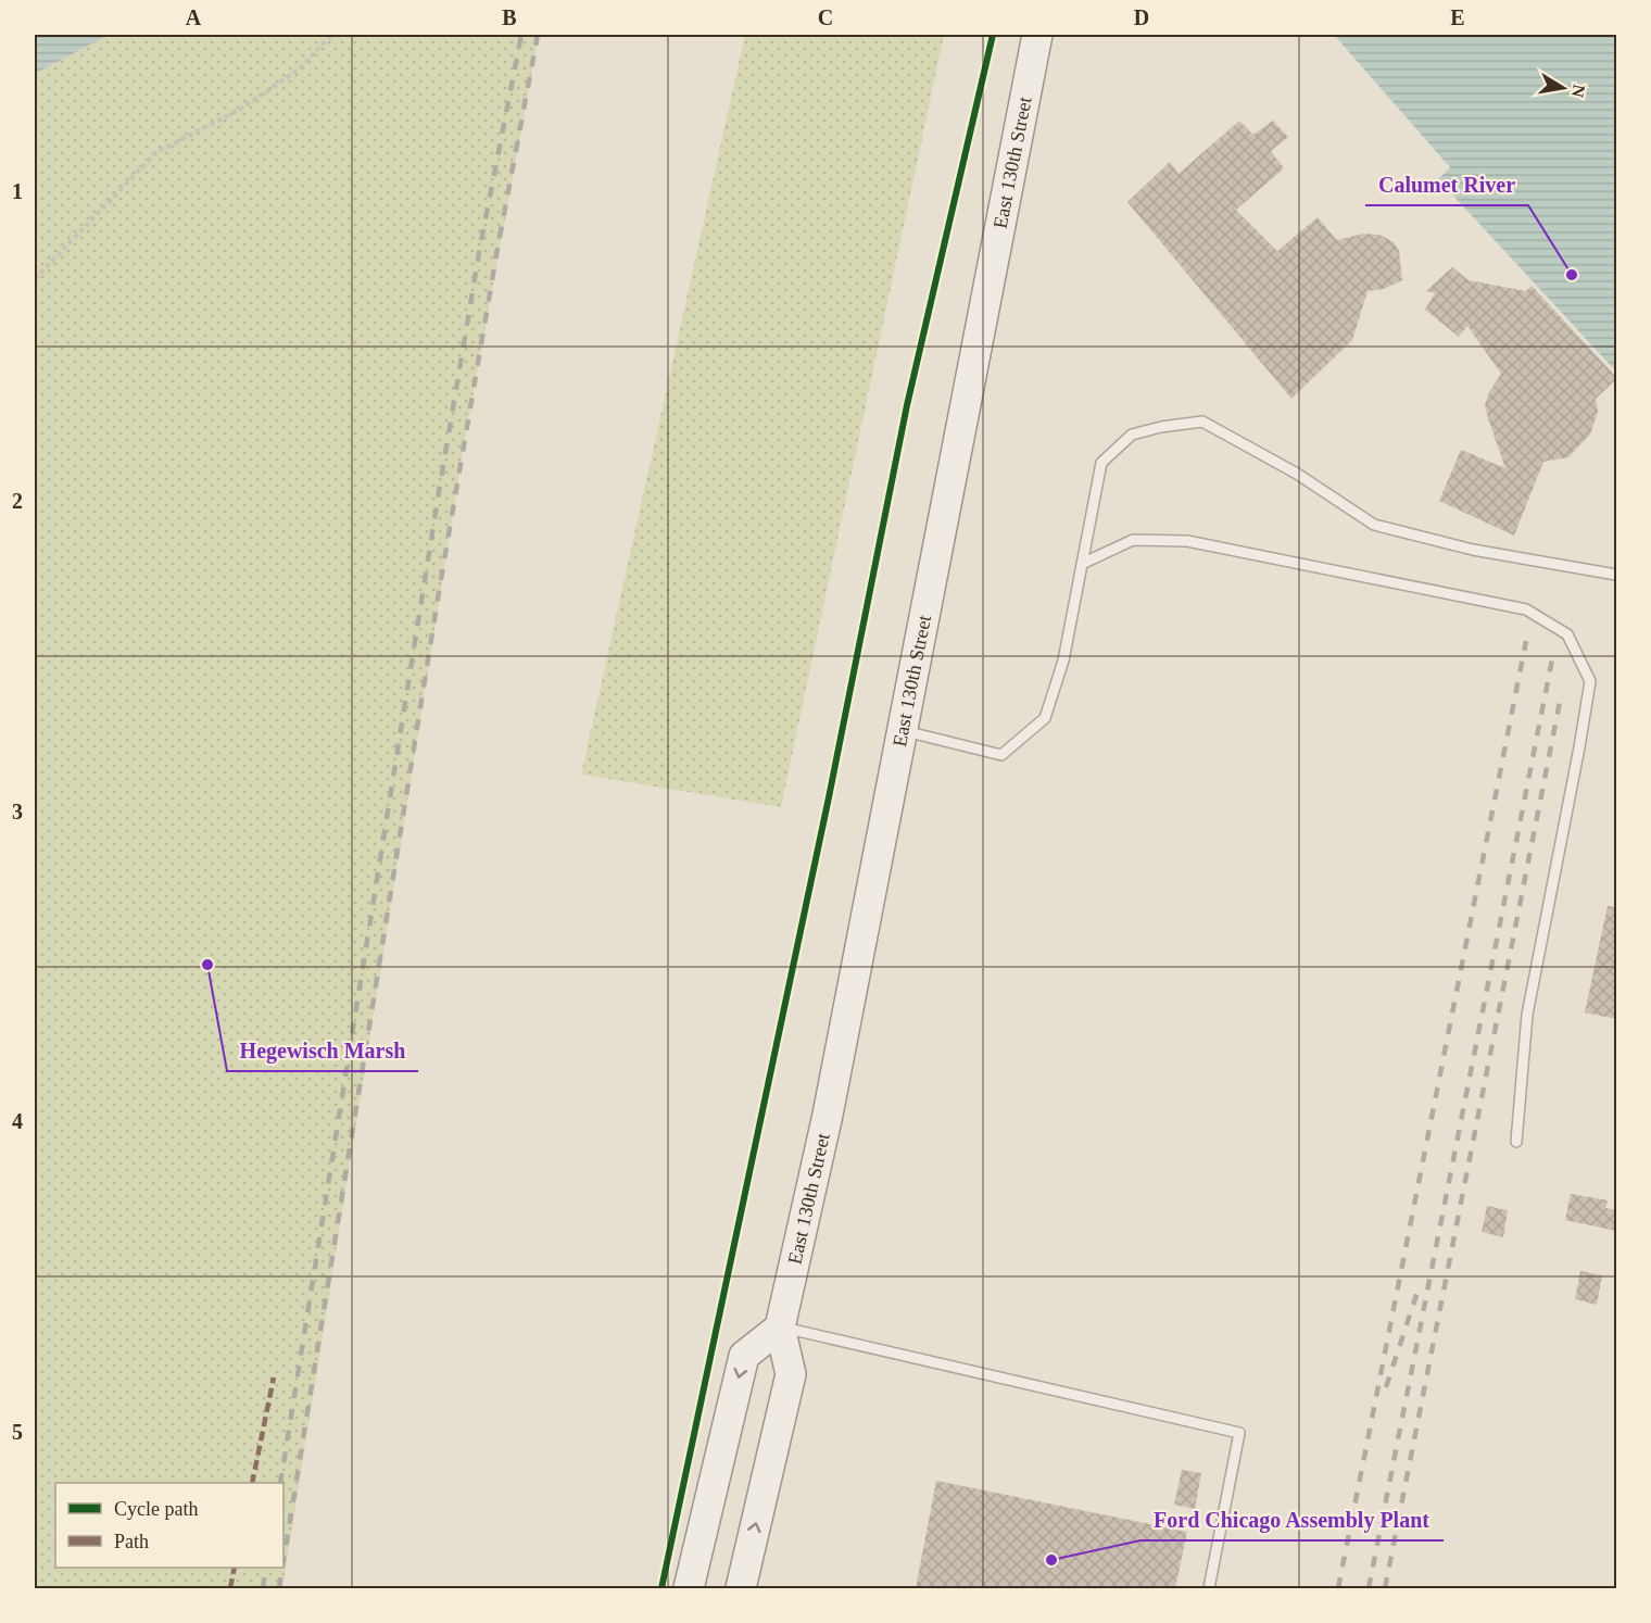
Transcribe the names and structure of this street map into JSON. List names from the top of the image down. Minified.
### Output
{"streets":{"main road":["East 130th Street"]},"places":["Calumet River","Hegewisch Marsh","Ford Chicago Assembly Plant"],"legend":["Cycle path","Path"],"north":"right","grid":{"columns":["A","B","C","D","E"],"rows":["1","2","3","4","5"]}}
